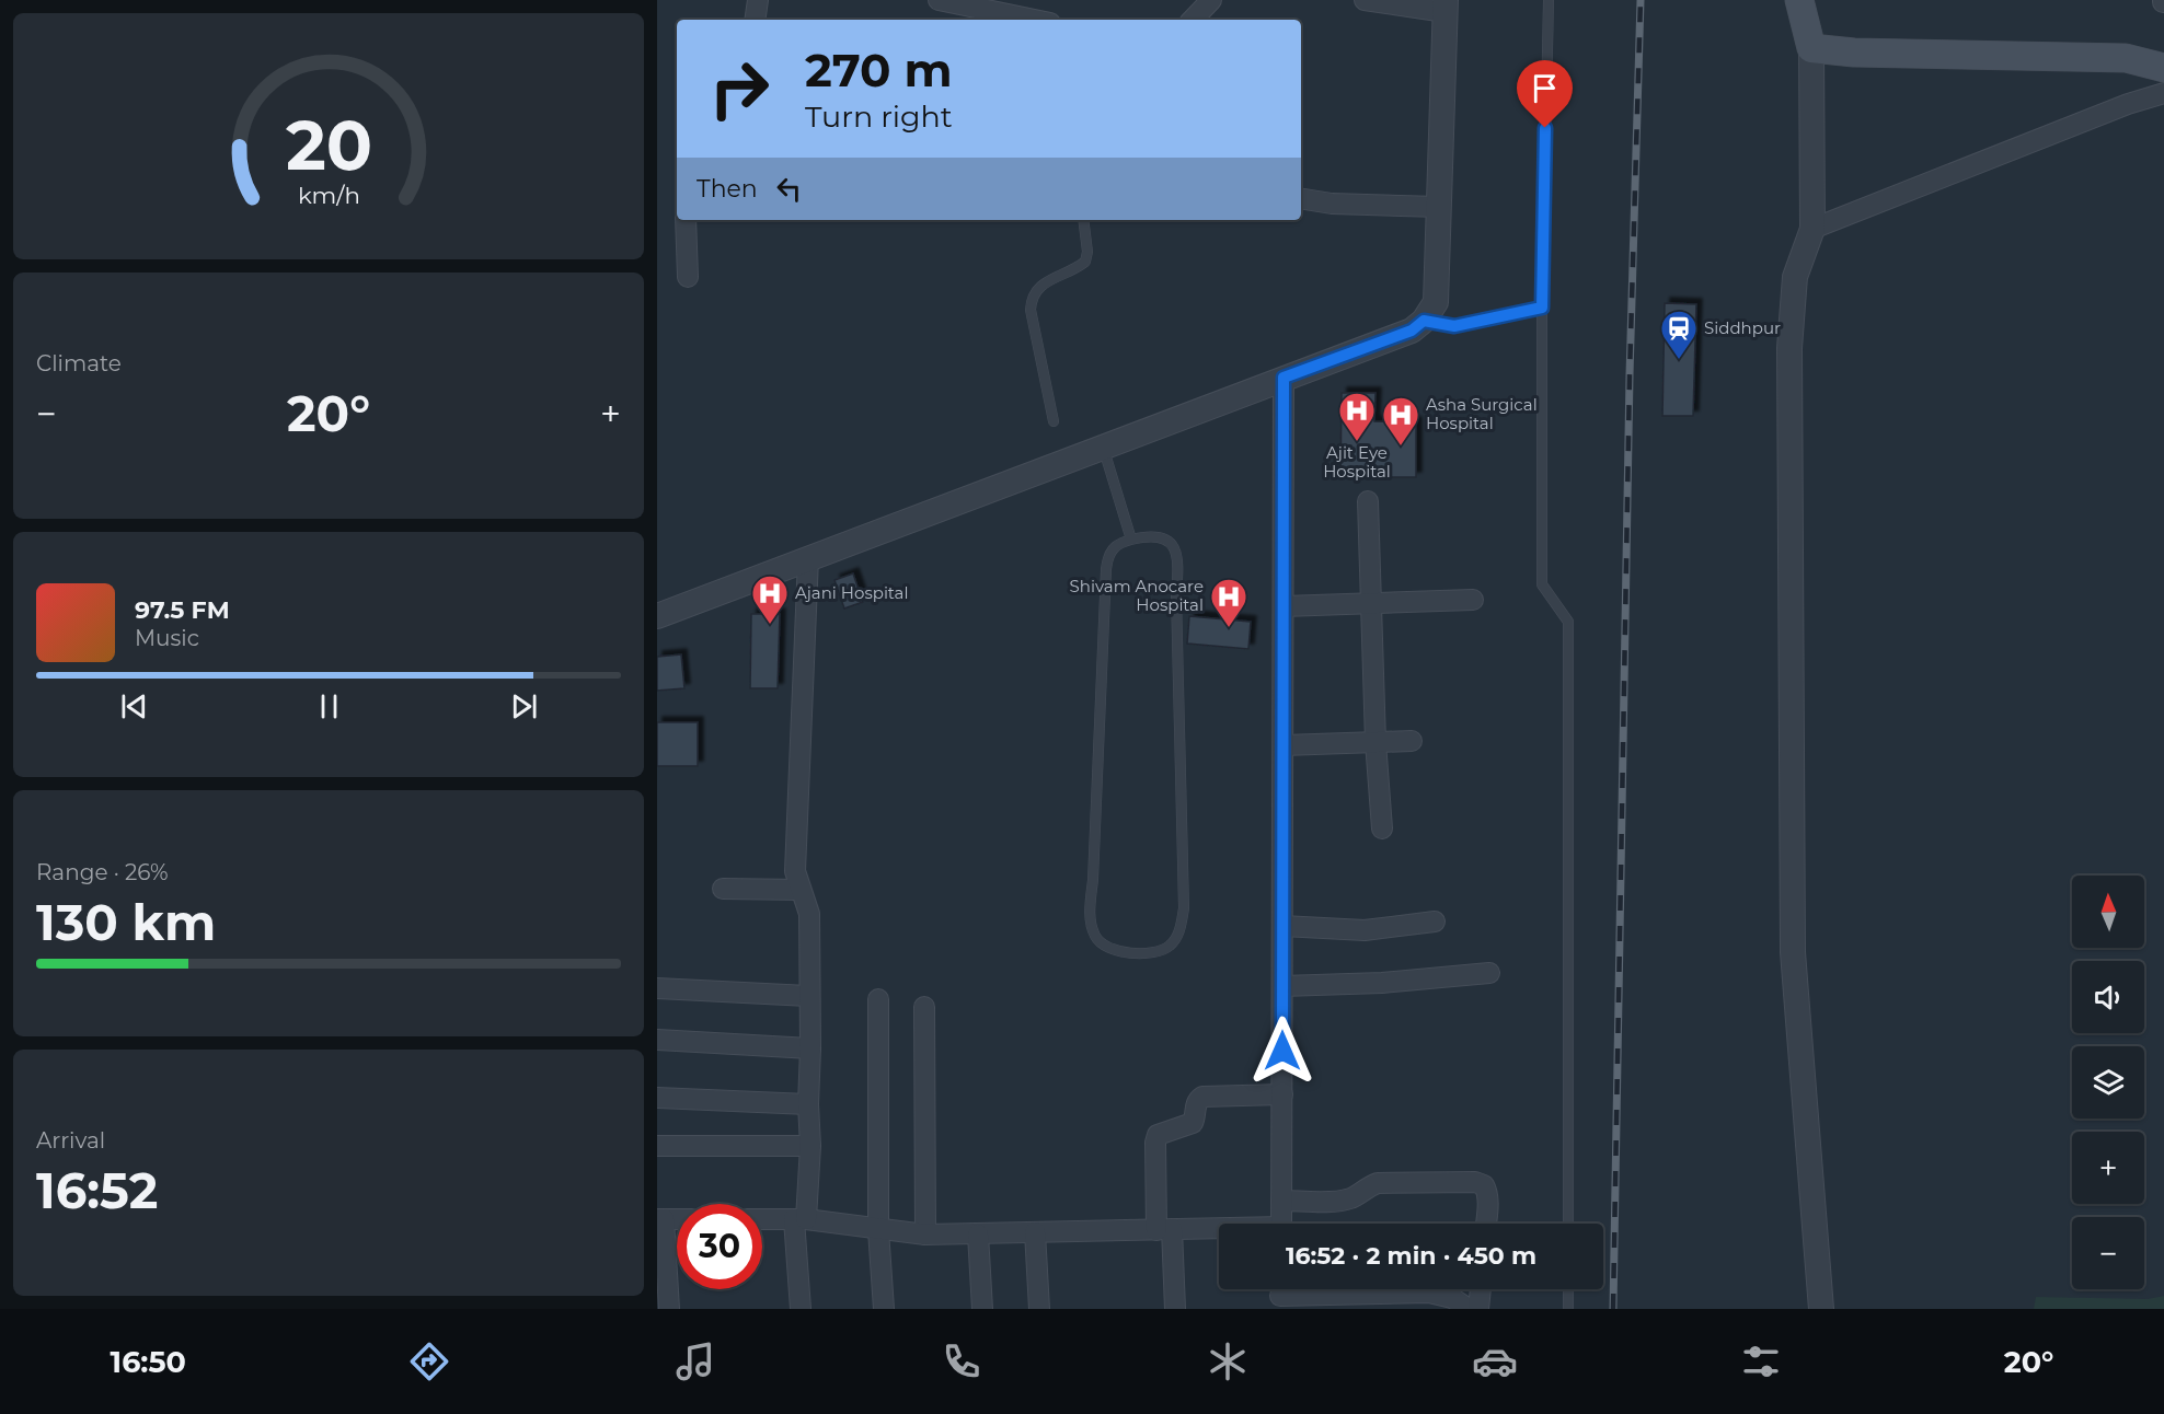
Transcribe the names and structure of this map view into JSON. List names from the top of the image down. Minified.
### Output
{"places":{"station":["Siddhpur"],"hospital":["Ajit Eye Hospital","Asha Surgical Hospital","Ajani Hospital","Shivam Anocare Hospital"]},"north":"top","page":{"turn":["270 m","Turn right"],"then":"Then","tile":["Climate",["Range · 26%","130 km"],["Arrival","16:52"]],"heat":["−","20°","+"],"song":["97.5 FM","Music"],"map_buttons":["+","−"],"limit":"30","trip":"16:52 · 2 min · 450 m","tabs":["16:50","20°"],"gauge":["20","km/h"]}}
